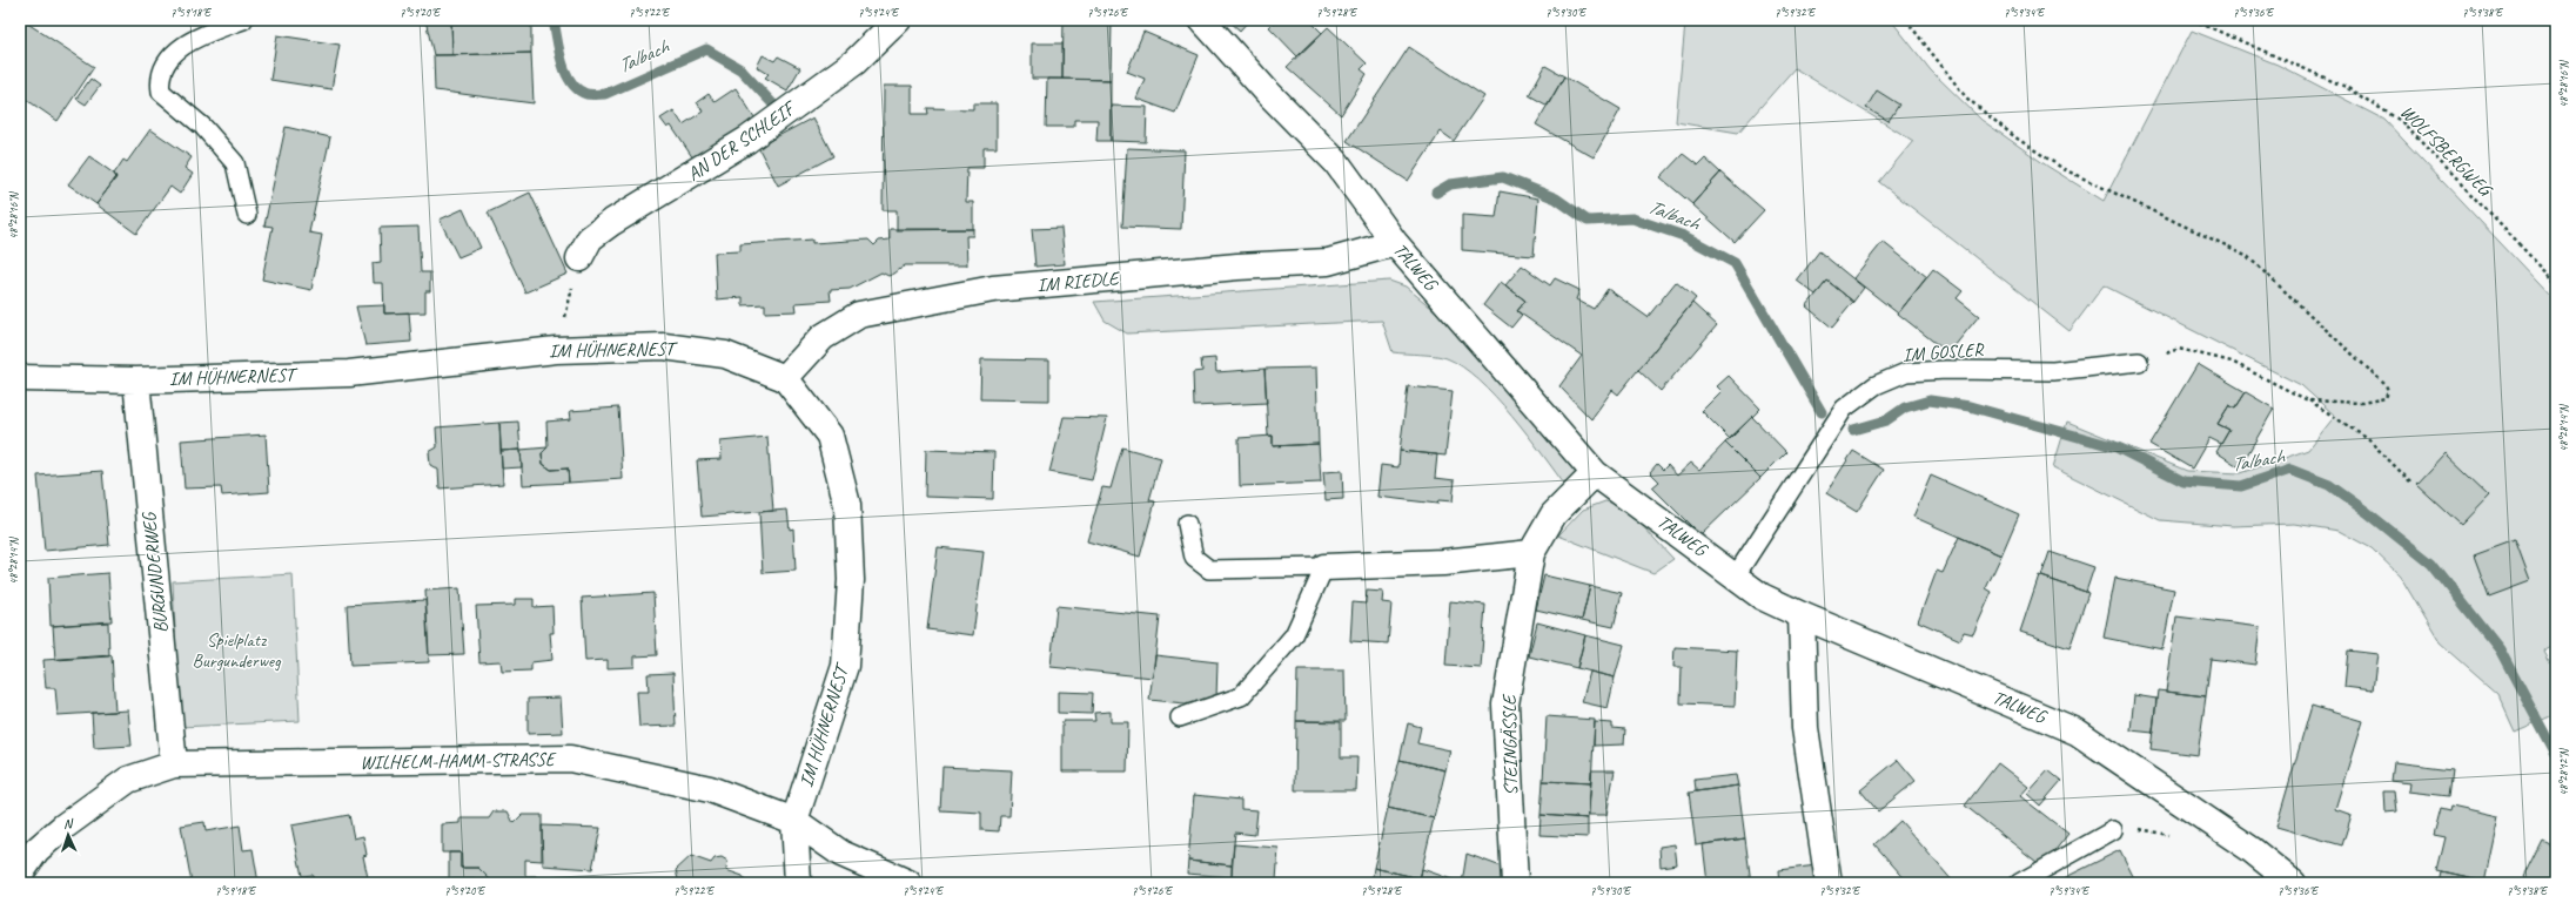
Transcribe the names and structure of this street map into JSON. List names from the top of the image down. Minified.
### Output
{"streets":{"street":["AN DER SCHLEIF","TALWEG","IM RIEDLE","IM HÜHNERNEST","BURGUNDERWEG","STEINGÄSSLE","WILHELM-HAMM-STRASSE"],"lane":["IM GOSLER"],"path":["WOLFSBERGWEG"]},"crossings":[["TALWEG","IM RIEDLE"],["TALWEG","IM GOSLER"],["TALWEG","STEINGÄSSLE"],["IM RIEDLE","IM HÜHNERNEST"],["IM HÜHNERNEST","BURGUNDERWEG"],["IM HÜHNERNEST","WILHELM-HAMM-STRASSE"],["BURGUNDERWEG","WILHELM-HAMM-STRASSE"]],"water":["Talbach"],"parks":["Spielplatz Burgunderweg"],"north":"top","coordinates":["7°59'18\"E","7°59'20\"E","7°59'22\"E","7°59'24\"E","7°59'26\"E","7°59'28\"E","7°59'30\"E","7°59'32\"E","7°59'34\"E","7°59'36\"E","7°59'38\"E","48°28'16\"N","48°28'14\"N","48°28'12\"N"]}
